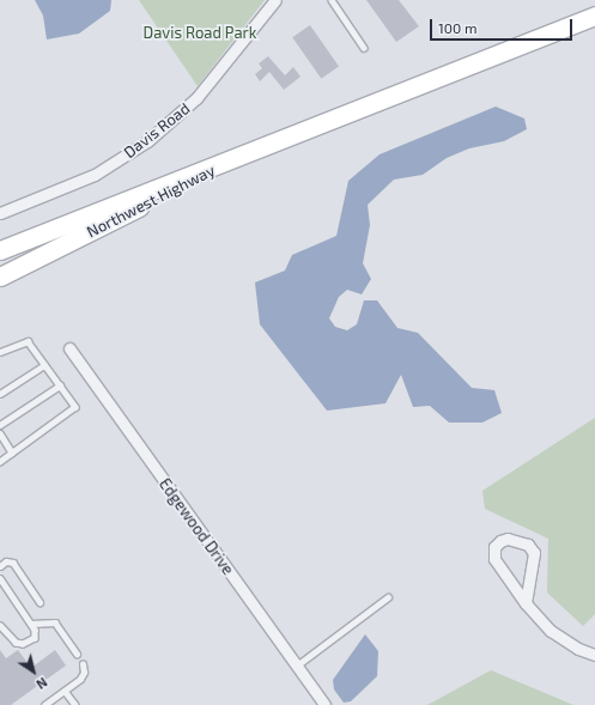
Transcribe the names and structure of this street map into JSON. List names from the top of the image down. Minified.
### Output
{"streets":{"main road":["Northwest Highway"],"street":["Davis Road","Edgewood Drive"]},"parks":["Davis Road Park"],"scale_bar":"100 m","north":"bottom right"}
